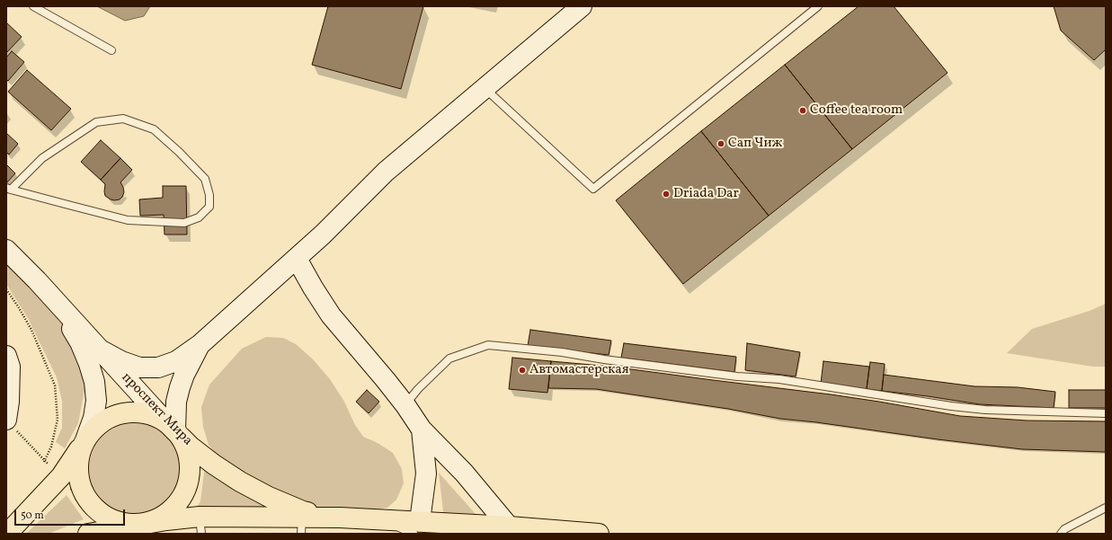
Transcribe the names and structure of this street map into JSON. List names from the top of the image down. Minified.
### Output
{"streets":{"main road":["проспект Мира"]},"places":["Coffee tea room","Сап Чиж","Driada Dar","Автомастерская"],"scale_bar":"50 m"}
